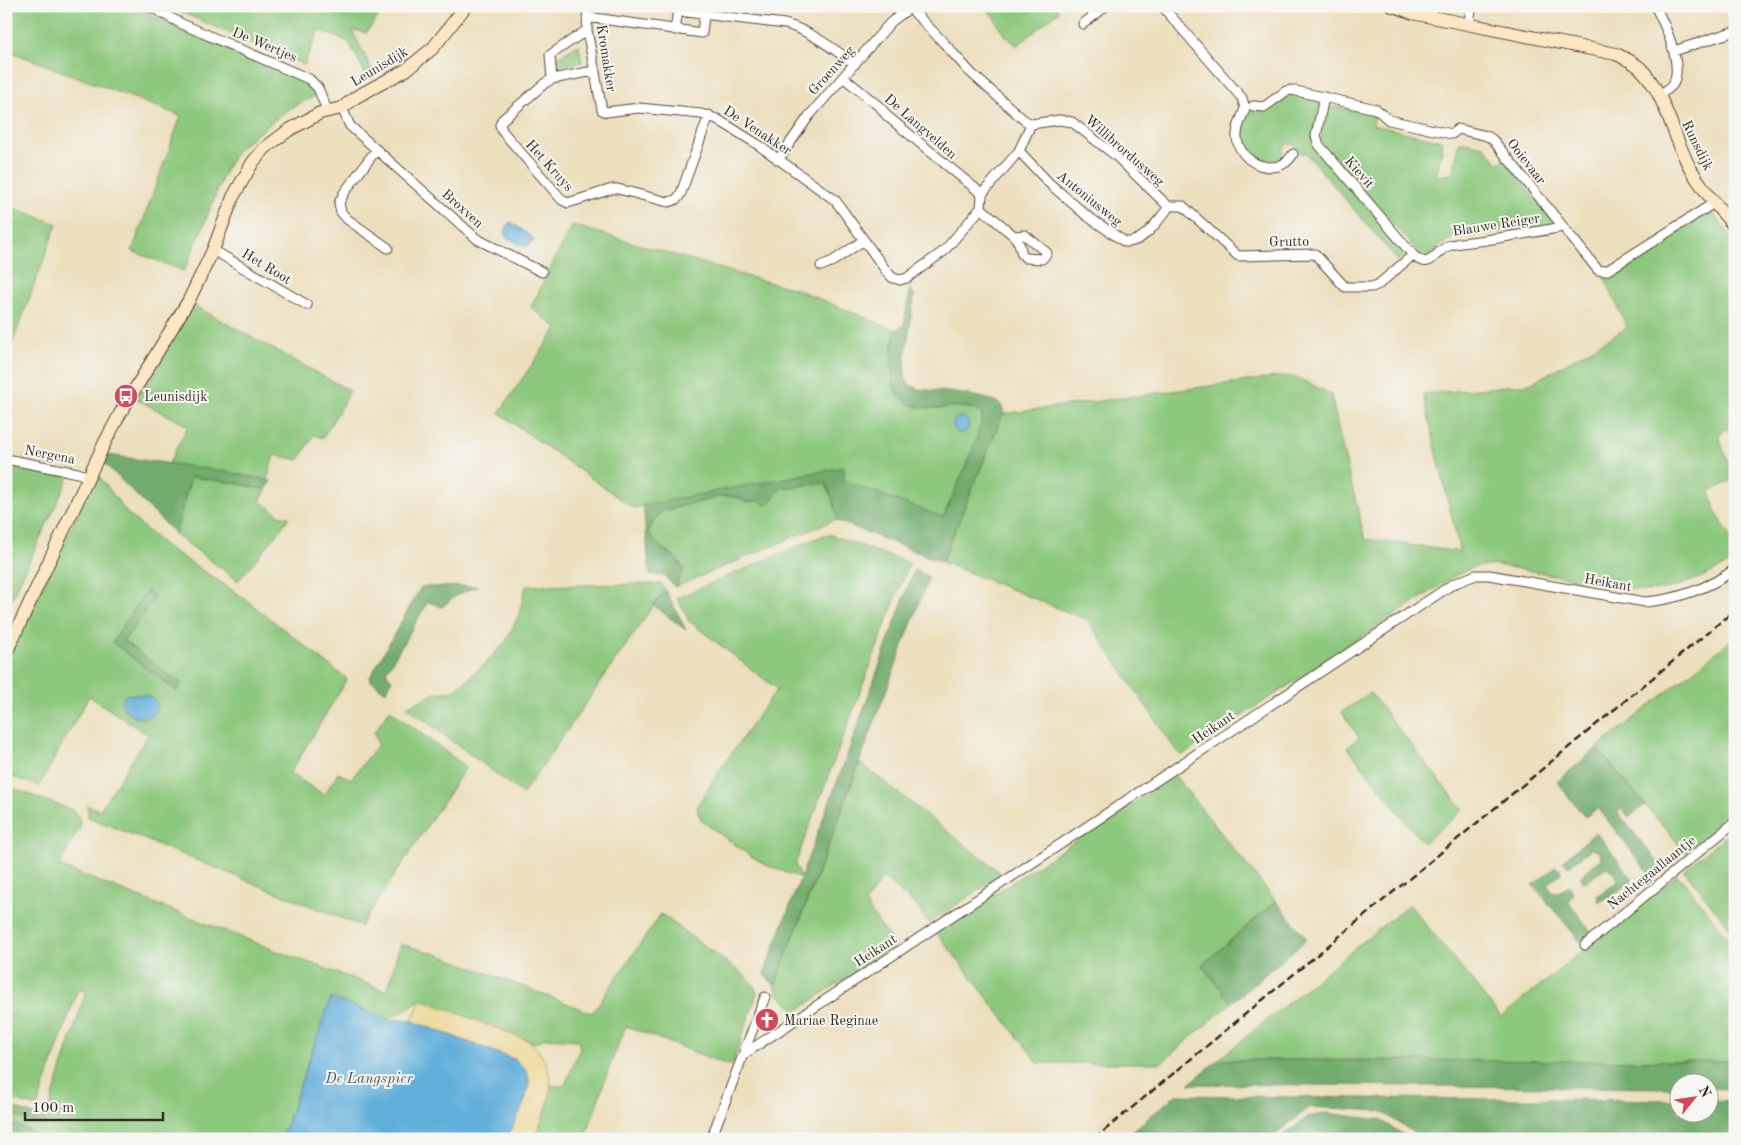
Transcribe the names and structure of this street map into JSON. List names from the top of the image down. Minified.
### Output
{"streets":{"street":["De Wertjes","Kromakker","Leunisdijk","Groenweg","De Langvelden","De Venakker","Runsdijk","Willibrordusweg","Ooievaar","Het Kruys","Kievit","Antoniusweg","Broxven","Blauwe Reiger","Grutto","Het Root","Nergena","Heikant","Nachtegaallaantje"]},"crossings":[["De Wertjes","Leunisdijk"],["Kromakker","De Venakker"],["Leunisdijk","Broxven"],["Leunisdijk","Het Root"],["Leunisdijk","Nergena"],["Groenweg","De Langvelden"],["Groenweg","De Venakker"],["De Venakker","Het Kruys"],["Runsdijk","Ooievaar"],["Willibrordusweg","Antoniusweg"],["Willibrordusweg","Grutto"],["Ooievaar","Kievit"],["Ooievaar","Blauwe Reiger"],["Kievit","Blauwe Reiger"],["Kievit","Grutto"],["Blauwe Reiger","Grutto"]],"water":["De Langspier"],"places":{"bus stop":["Leunisdijk"],"church":["Mariae Reginae"]},"scale_bar":"100 m","north":"top right"}
